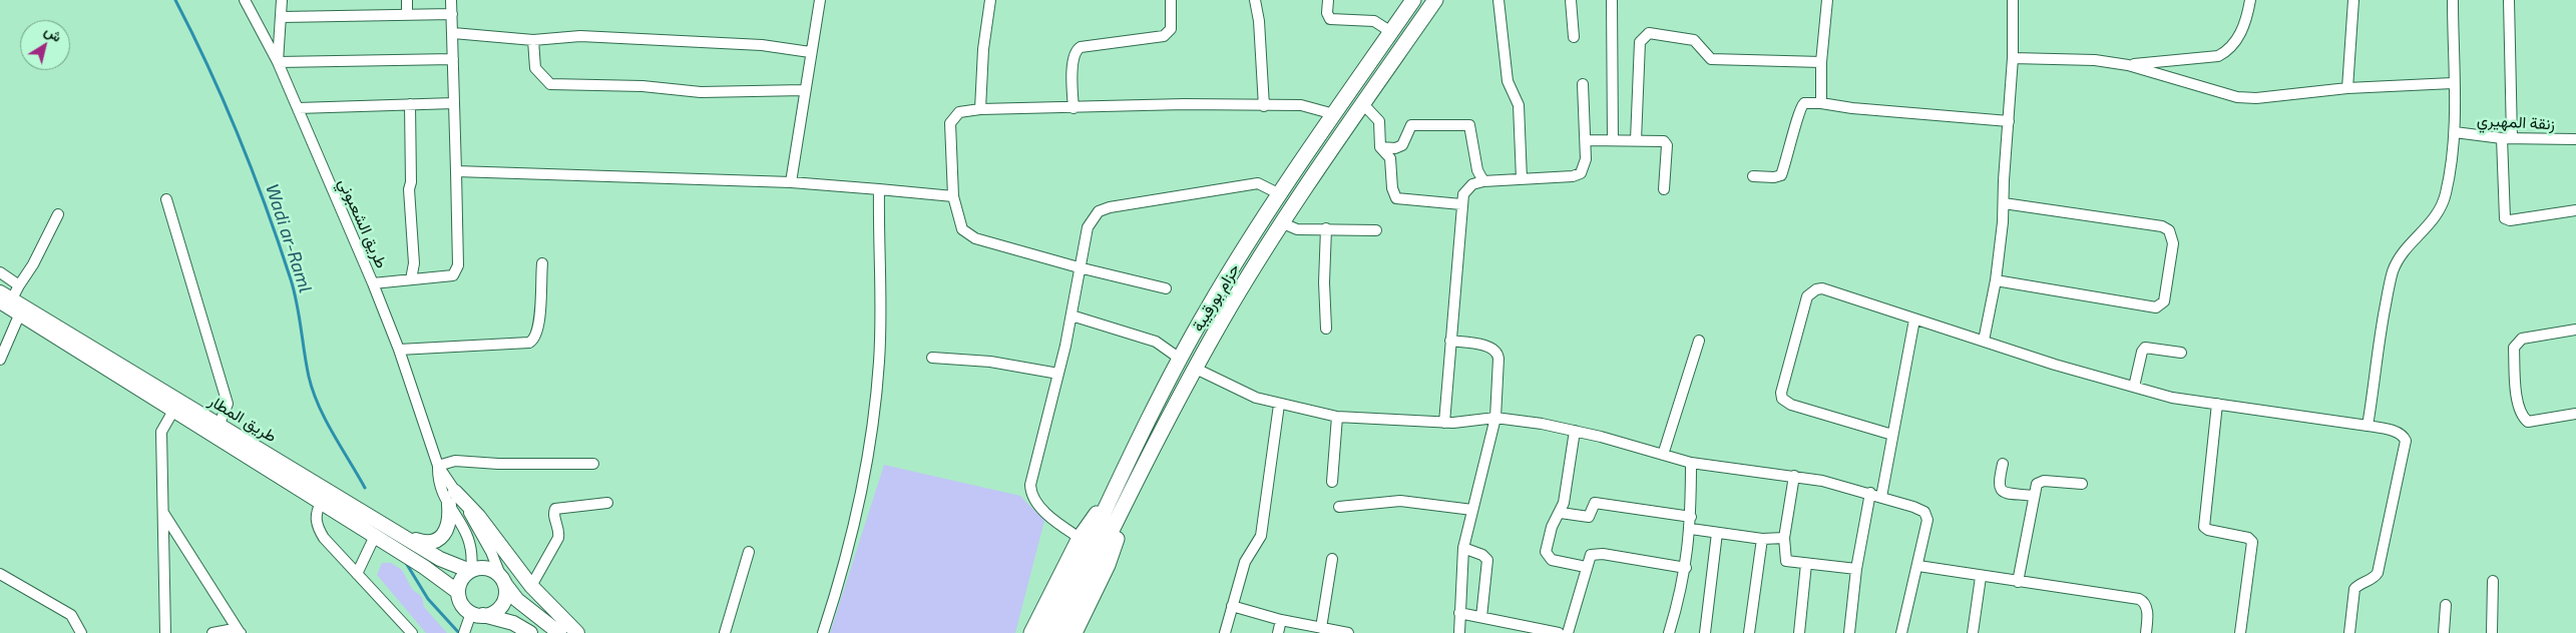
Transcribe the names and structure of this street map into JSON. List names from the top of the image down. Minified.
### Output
{"streets":{"highway":["حزام بورقيبة"],"main road":["طريق المطار"],"street":["زنقة المهيري","طريق الشعبوني"]},"crossings":[["طريق الشعبوني","طريق المطار"]],"water":["Wadi ar-Raml"],"north":"top right"}
